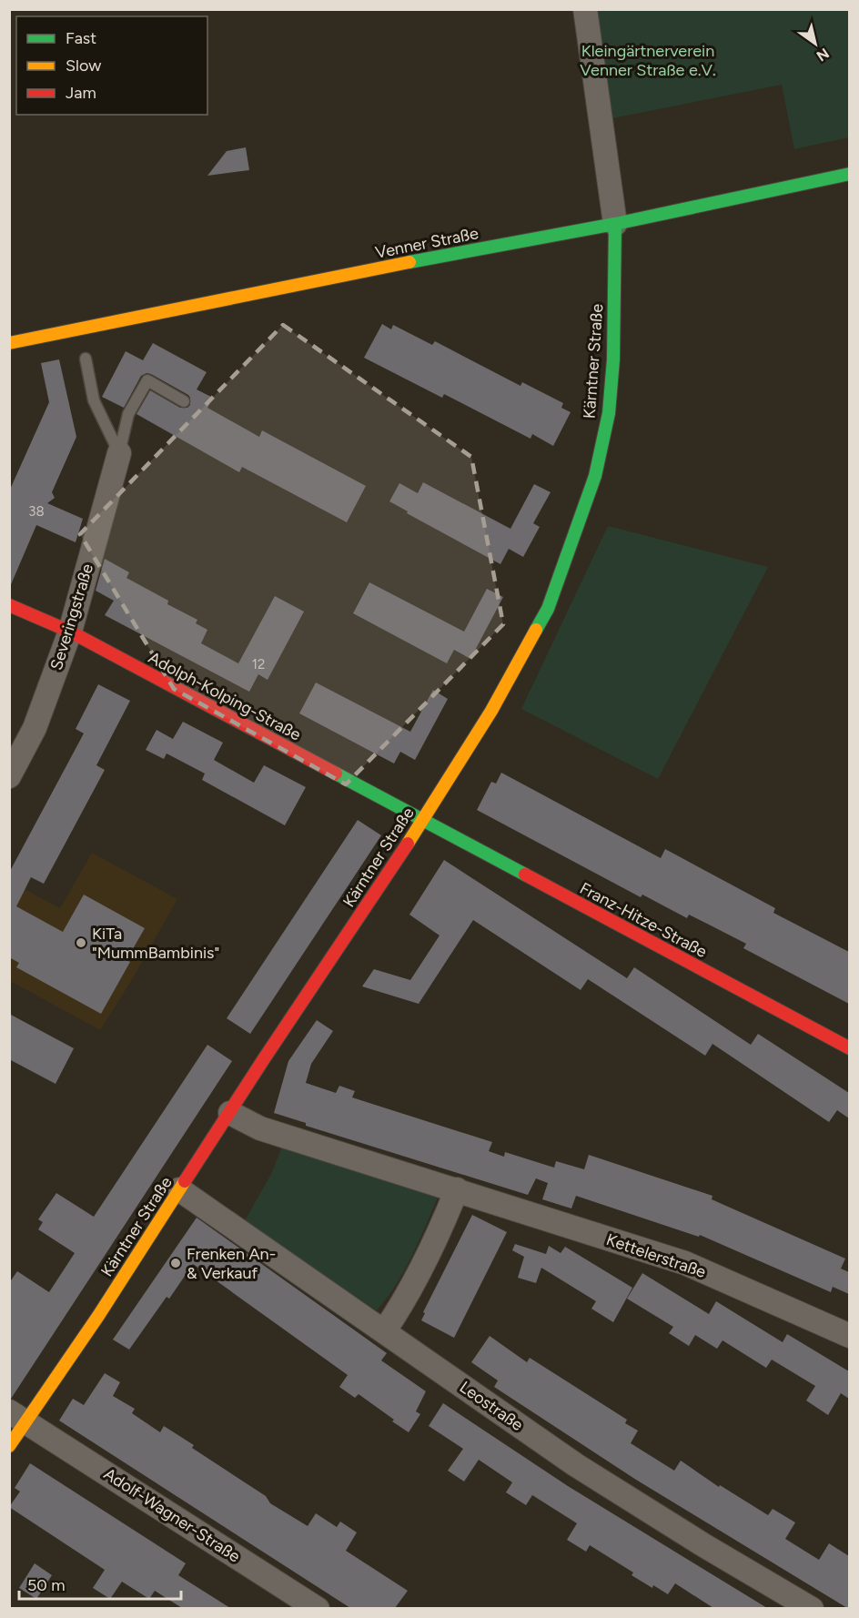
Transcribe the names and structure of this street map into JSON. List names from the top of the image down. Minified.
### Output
{"streets":{"street":["Venner Straße","Kärntner Straße","Severingstraße","Adolph-Kolping-Straße","Franz-Hitze-Straße","Kettelerstraße","Leostraße","Adolf-Wagner-Straße"]},"crossings":[["Venner Straße","Kärntner Straße"],["Kärntner Straße","Adolph-Kolping-Straße"],["Kärntner Straße","Franz-Hitze-Straße"],["Kärntner Straße","Kettelerstraße"],["Kärntner Straße","Leostraße"],["Kärntner Straße","Adolf-Wagner-Straße"],["Severingstraße","Adolph-Kolping-Straße"],["Adolph-Kolping-Straße","Franz-Hitze-Straße"]],"parks":["Kleingärtnerverein Venner Straße e.V."],"places":["KiTa \"MummBambinis\"","Frenken An- & Verkauf"],"house_numbers":["38","12"],"legend":["Fast","Slow","Jam"],"scale_bar":"50 m","north":"bottom right"}
